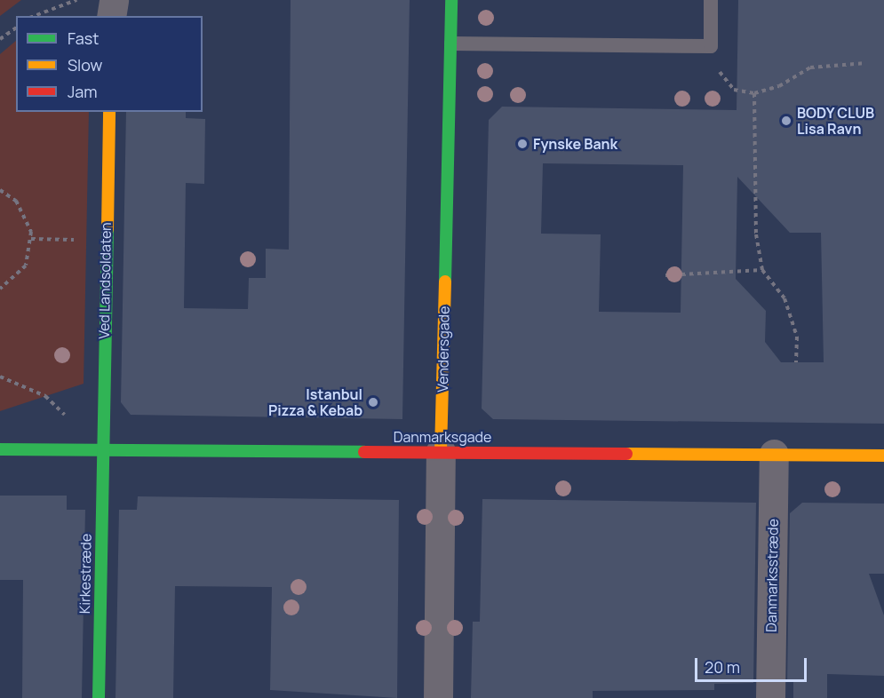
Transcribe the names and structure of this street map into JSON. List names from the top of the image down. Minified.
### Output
{"streets":{"street":["Ved Landsoldaten","Vendersgade","Danmarksgade","Kirkestræde","Danmarksstræde"]},"crossings":[["Ved Landsoldaten","Danmarksgade"],["Ved Landsoldaten","Kirkestræde"],["Vendersgade","Danmarksgade"],["Danmarksgade","Kirkestræde"],["Danmarksgade","Danmarksstræde"]],"places":["BODY CLUB Lisa Ravn","Fynske Bank","Istanbul Pizza & Kebab"],"legend":["Fast","Slow","Jam"],"scale_bar":"20 m"}
